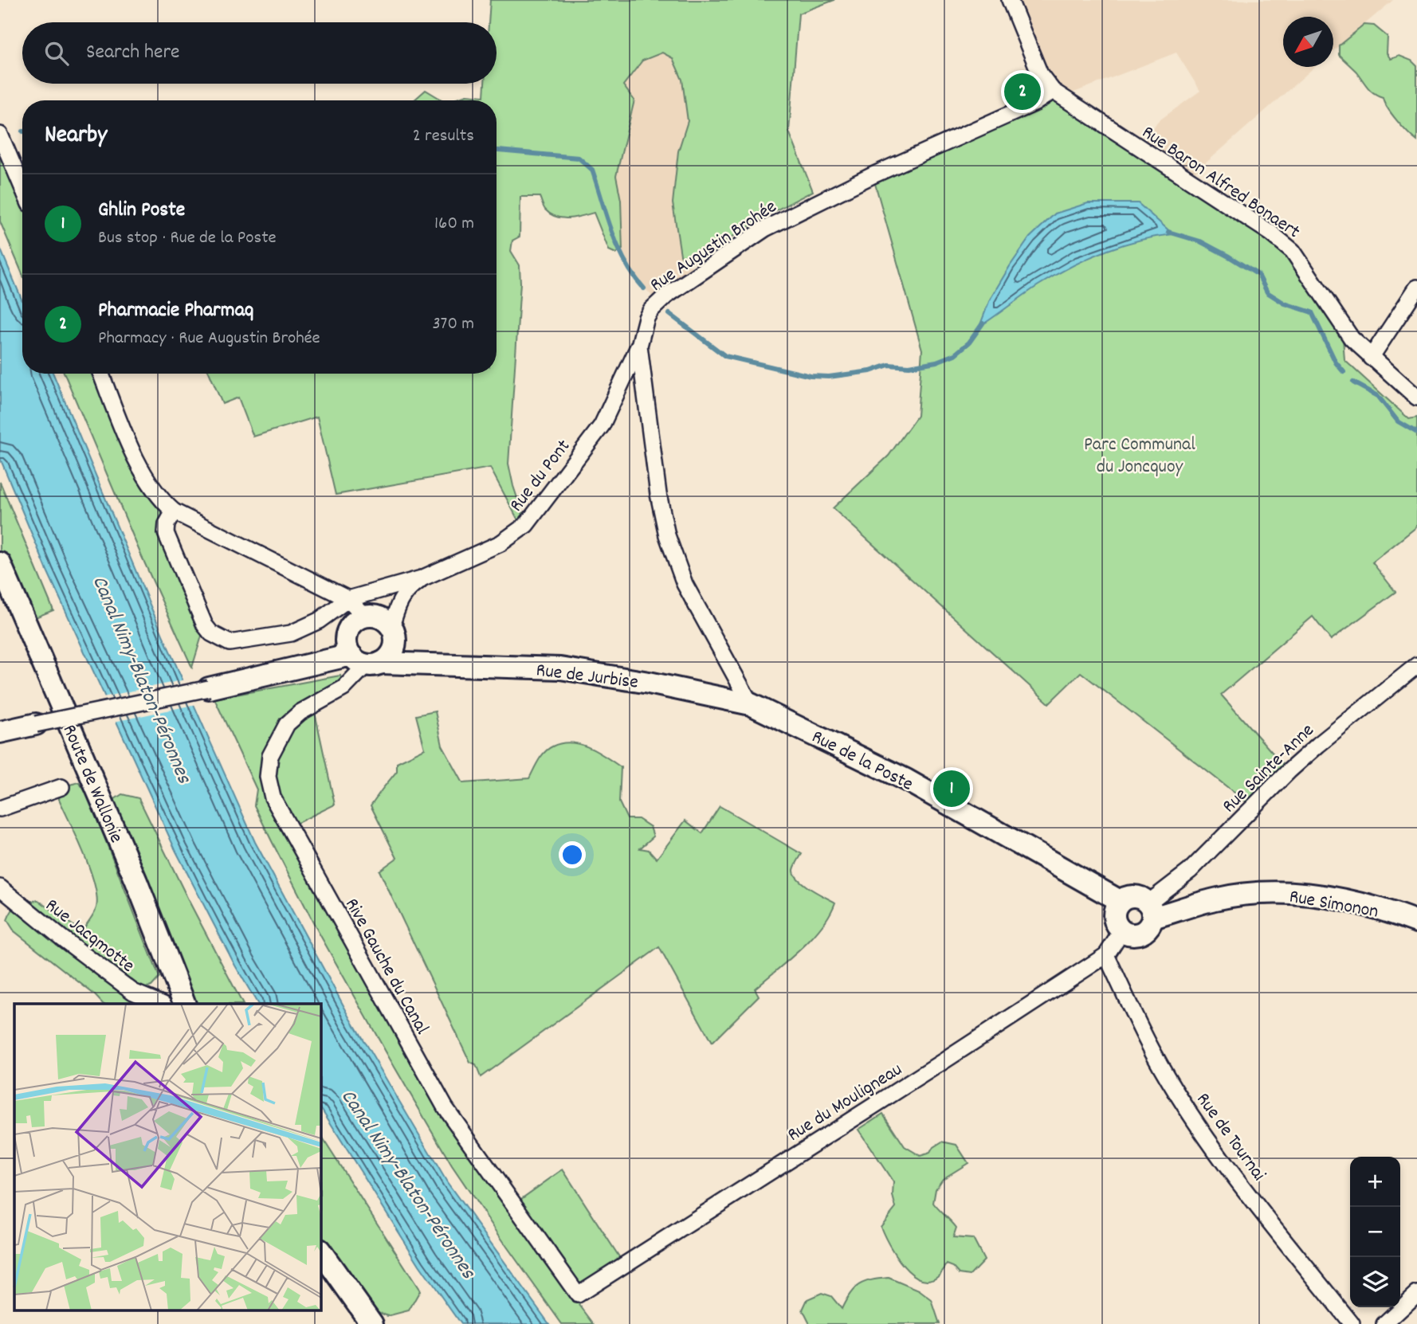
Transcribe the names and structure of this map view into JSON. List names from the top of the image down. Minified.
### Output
{"streets":{"street":["Rue Baron Alfred Bonaert","Rue Augustin Brohée","Rue du Pont","Rue de Jurbise","Rue de la Poste","Rue Sainte-Anne","Route de Wallonie","Rue Simonon","Rue Jacqmotte","Rive Gauche du Canal","Rue du Mouligneau","Rue de Tournai"]},"crossings":[["Rue Baron Alfred Bonaert","Rue Augustin Brohée"],["Rue Augustin Brohée","Rue du Pont"],["Rue Augustin Brohée","Rue de Jurbise"],["Rue Augustin Brohée","Rue de la Poste"],["Rue de Jurbise","Rue de la Poste"],["Rue de Jurbise","Rive Gauche du Canal"],["Rue de la Poste","Rue Sainte-Anne"],["Rue de la Poste","Rue Simonon"],["Rue de la Poste","Rue du Mouligneau"],["Rue Sainte-Anne","Rue Simonon"],["Rue Sainte-Anne","Rue du Mouligneau"],["Rue Simonon","Rue du Mouligneau"],["Rive Gauche du Canal","Rue du Mouligneau"],["Rue du Mouligneau","Rue de Tournai"]],"water":["Canal Nimy-Blaton-Péronnes"],"parks":["Parc Communal du Joncquoy"],"north":"bottom left","page":{"search":"Search here","pins":["2","1"],"heading":["Nearby","2 results"],"list":[{"mark":"1","name":"Ghlin Poste","note":"Bus stop · Rue de la Poste","value":"160 m"},{"mark":"2","name":"Pharmacie Pharmaq","note":"Pharmacy · Rue Augustin Brohée","value":"370 m"}],"map_buttons":["+","−"]}}
